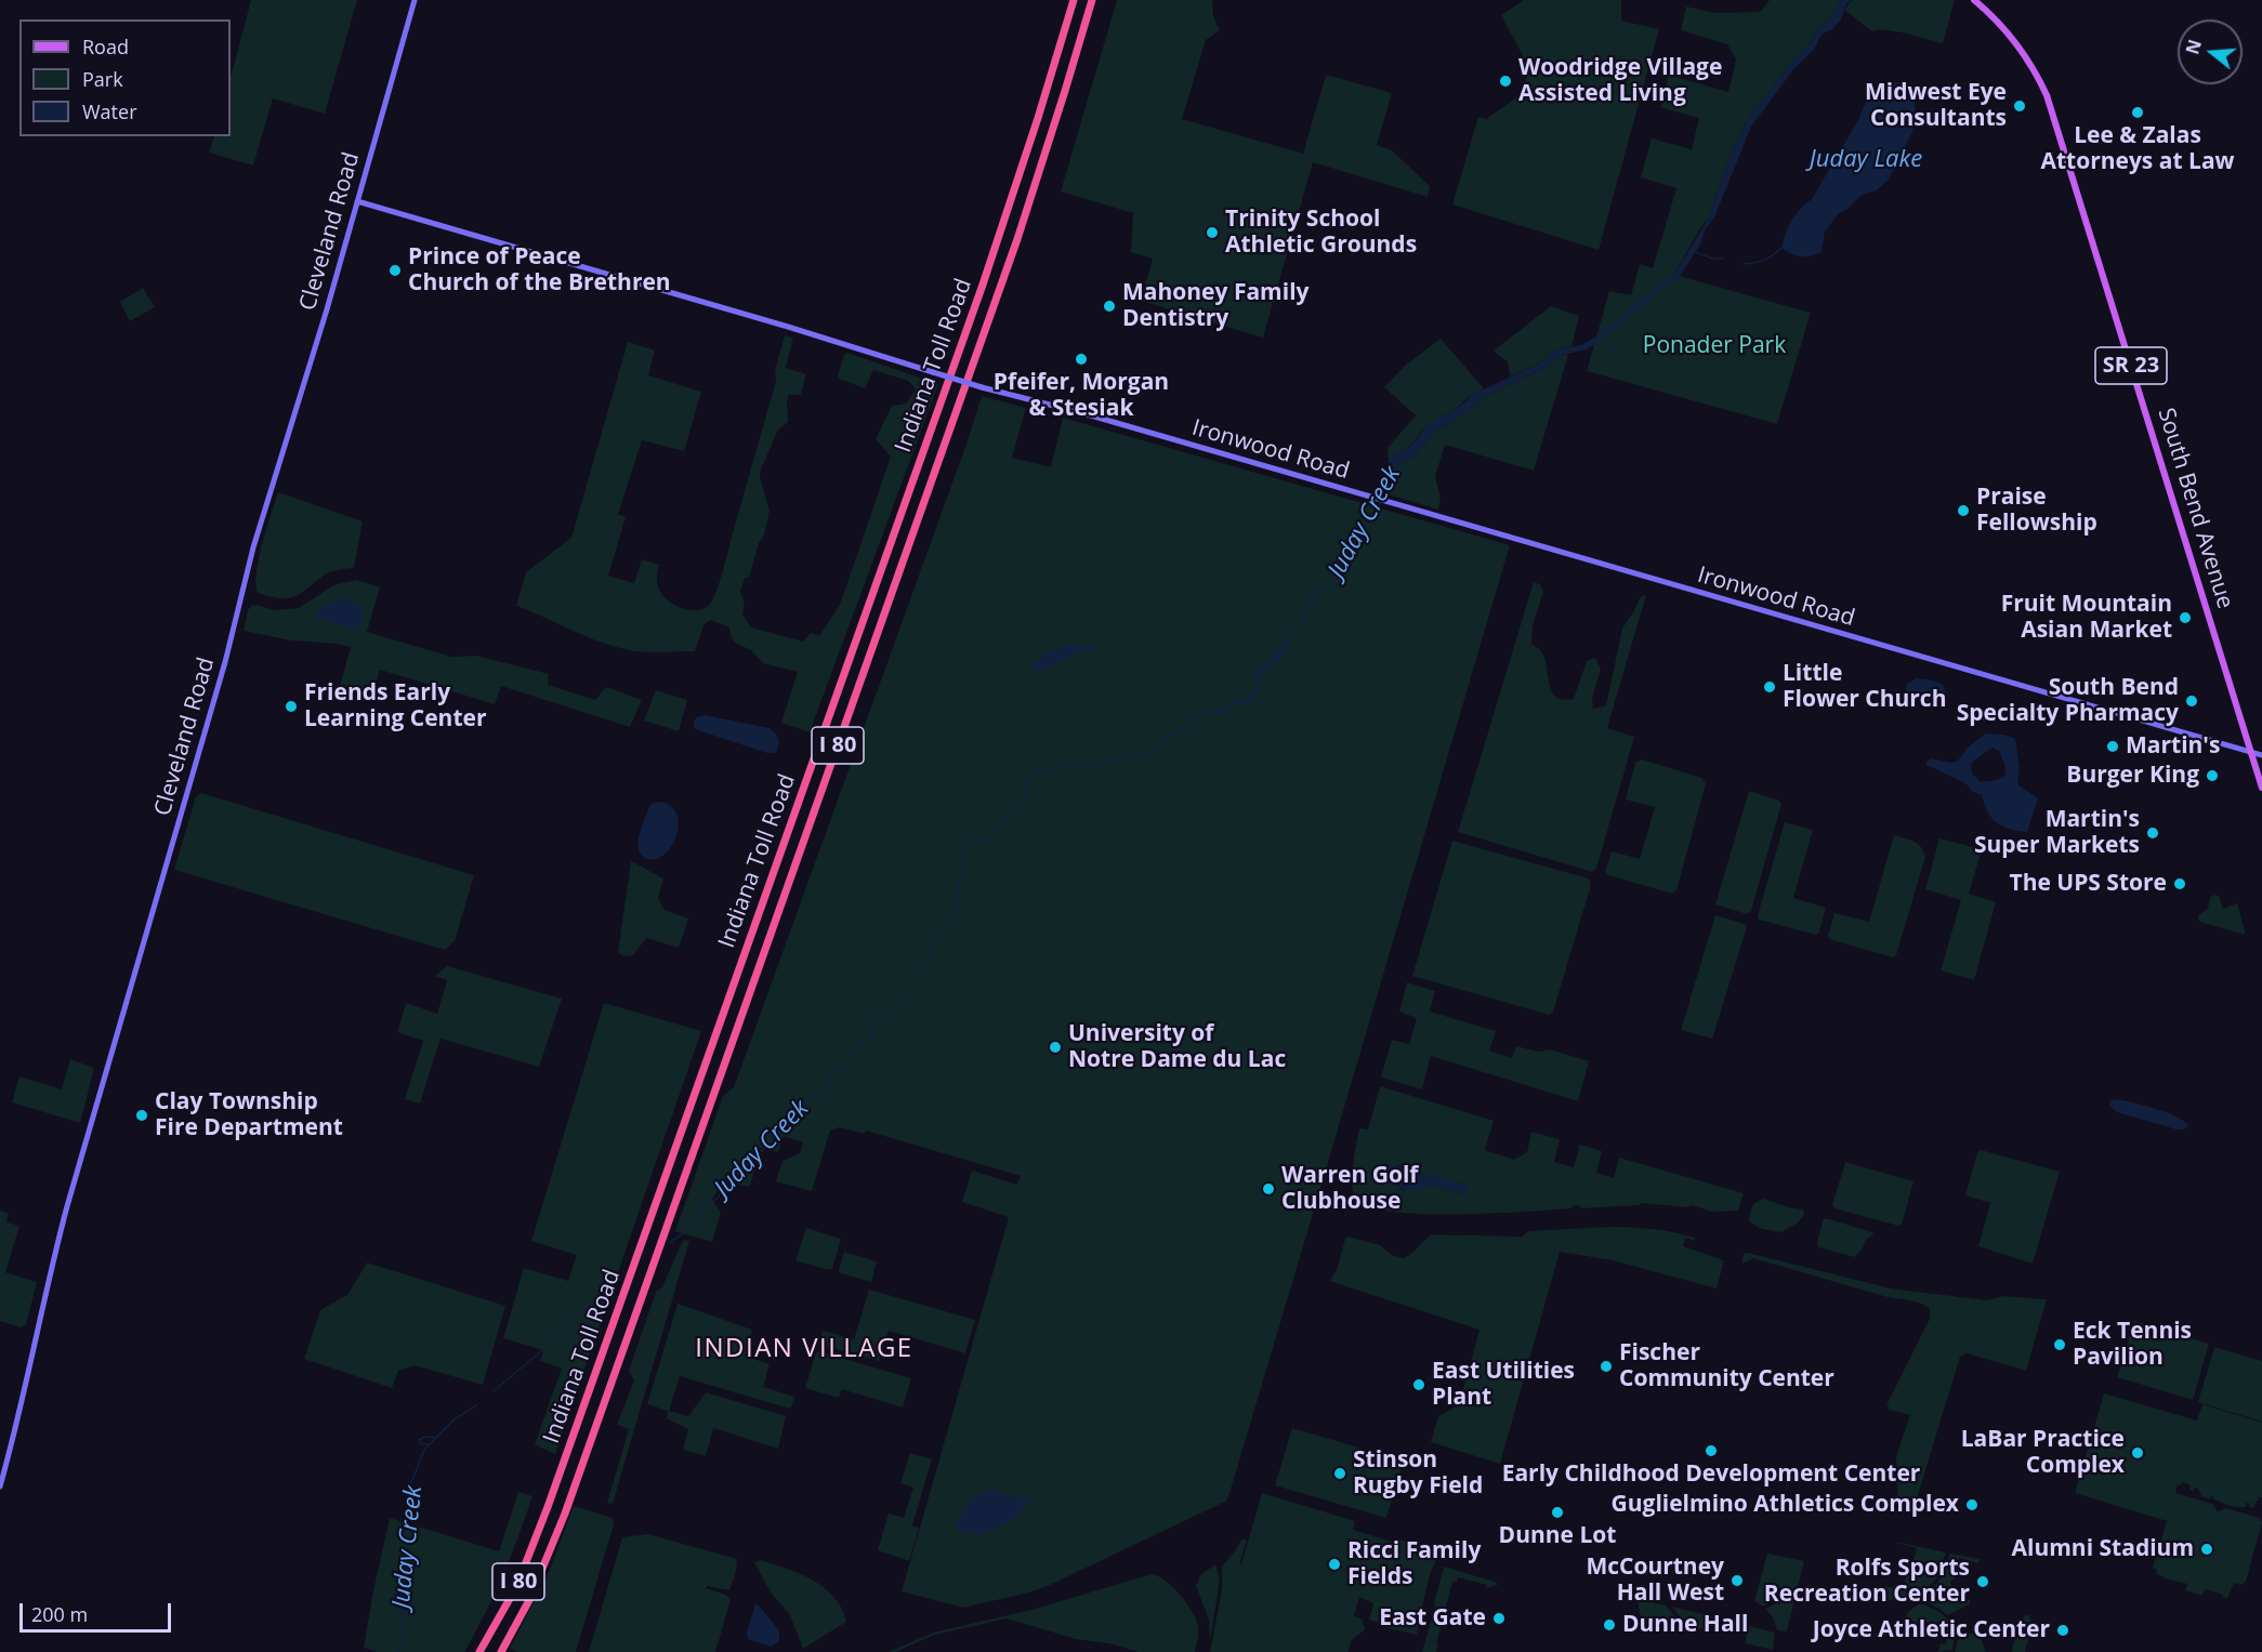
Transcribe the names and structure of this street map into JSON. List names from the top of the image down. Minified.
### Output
{"streets":{"highway":["Indiana Toll Road","I 80"],"main road":["Cleveland Road","SR 23","Ironwood Road","South Bend Avenue"]},"crossings":[["Cleveland Road","Ironwood Road"],["Ironwood Road","South Bend Avenue"]],"districts":["INDIAN VILLAGE"],"water":["Juday Lake","Juday Creek"],"parks":["Ponader Park"],"places":["Woodridge Village Assisted Living","Midwest Eye Consultants","Lee & Zalas Attorneys at Law","Trinity School Athletic Grounds","Prince of Peace Church of the Brethren","Mahoney Family Dentistry","Pfeifer, Morgan & Stesiak","Praise Fellowship","Fruit Mountain Asian Market","Little Flower Church","South Bend Specialty Pharmacy","Friends Early Learning Center","Martin's","Burger King","Martin's Super Markets","The UPS Store","University of Notre Dame du Lac","Clay Township Fire Department","Warren Golf Clubhouse","Eck Tennis Pavilion","Fischer Community Center","East Utilities Plant","Early Childhood Development Center","LaBar Practice Complex","Stinson Rugby Field","Guglielmino Athletics Complex","Dunne Lot","Alumni Stadium","Ricci Family Fields","McCourtney Hall West","Rolfs Sports Recreation Center","East Gate","Dunne Hall","Joyce Athletic Center"],"legend":["Road","Park","Water"],"scale_bar":"200 m","north":"left"}
